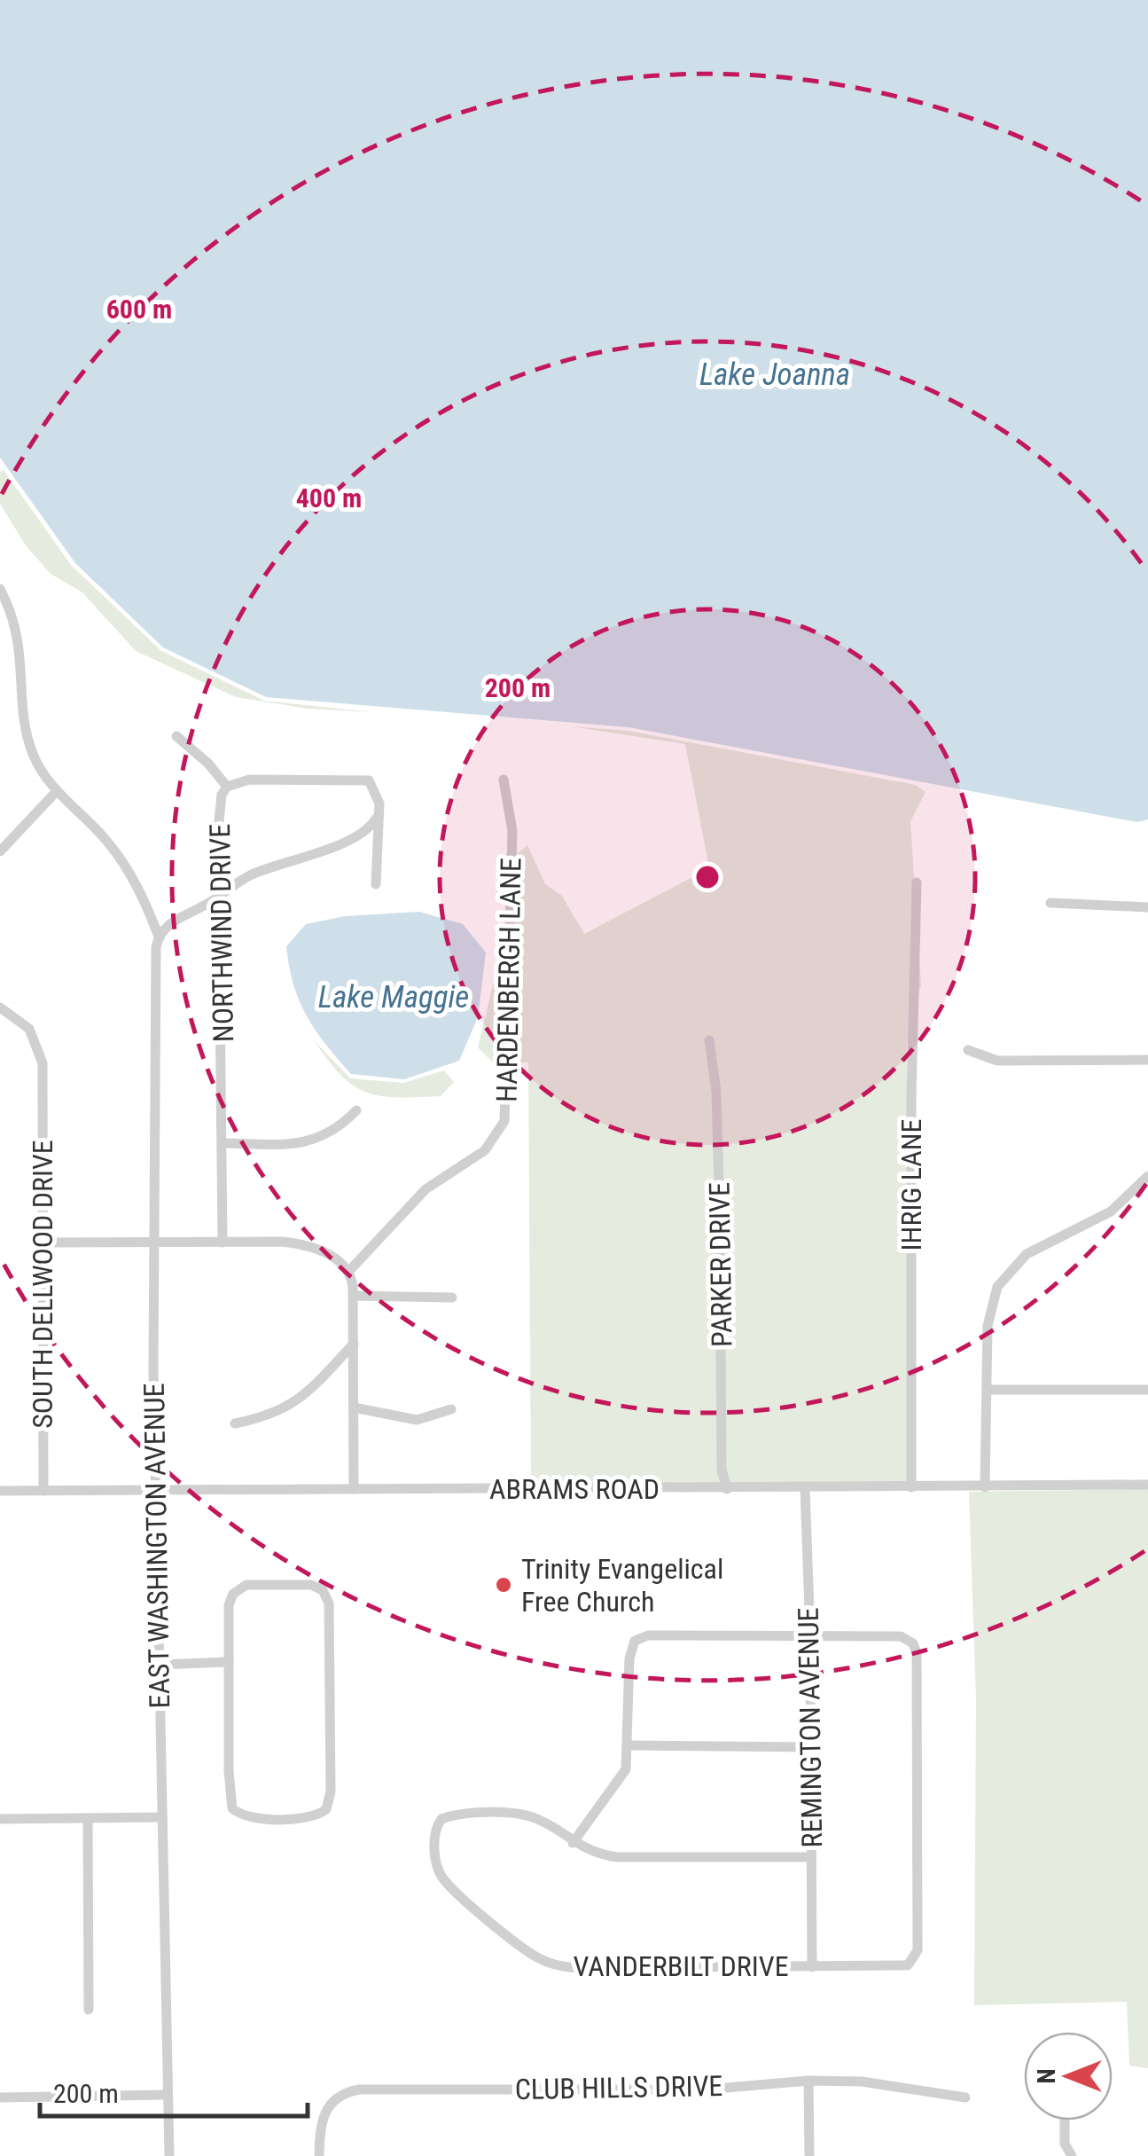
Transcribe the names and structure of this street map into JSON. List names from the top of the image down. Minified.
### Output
{"streets":{"street":["NORTHWIND DRIVE","HARDENBERGH LANE","IHRIG LANE","PARKER DRIVE","SOUTH DELLWOOD DRIVE","ABRAMS ROAD","EAST WASHINGTON AVENUE","REMINGTON AVENUE","VANDERBILT DRIVE","CLUB HILLS DRIVE"]},"crossings":[["IHRIG LANE","ABRAMS ROAD"],["PARKER DRIVE","ABRAMS ROAD"],["SOUTH DELLWOOD DRIVE","ABRAMS ROAD"],["ABRAMS ROAD","EAST WASHINGTON AVENUE"],["ABRAMS ROAD","REMINGTON AVENUE"],["REMINGTON AVENUE","VANDERBILT DRIVE"]],"water":["Lake Joanna","Lake Maggie"],"places":["Trinity Evangelical Free Church"],"scale_bar":"200 m","north":"left","rings":["600 m","400 m","200 m"]}
